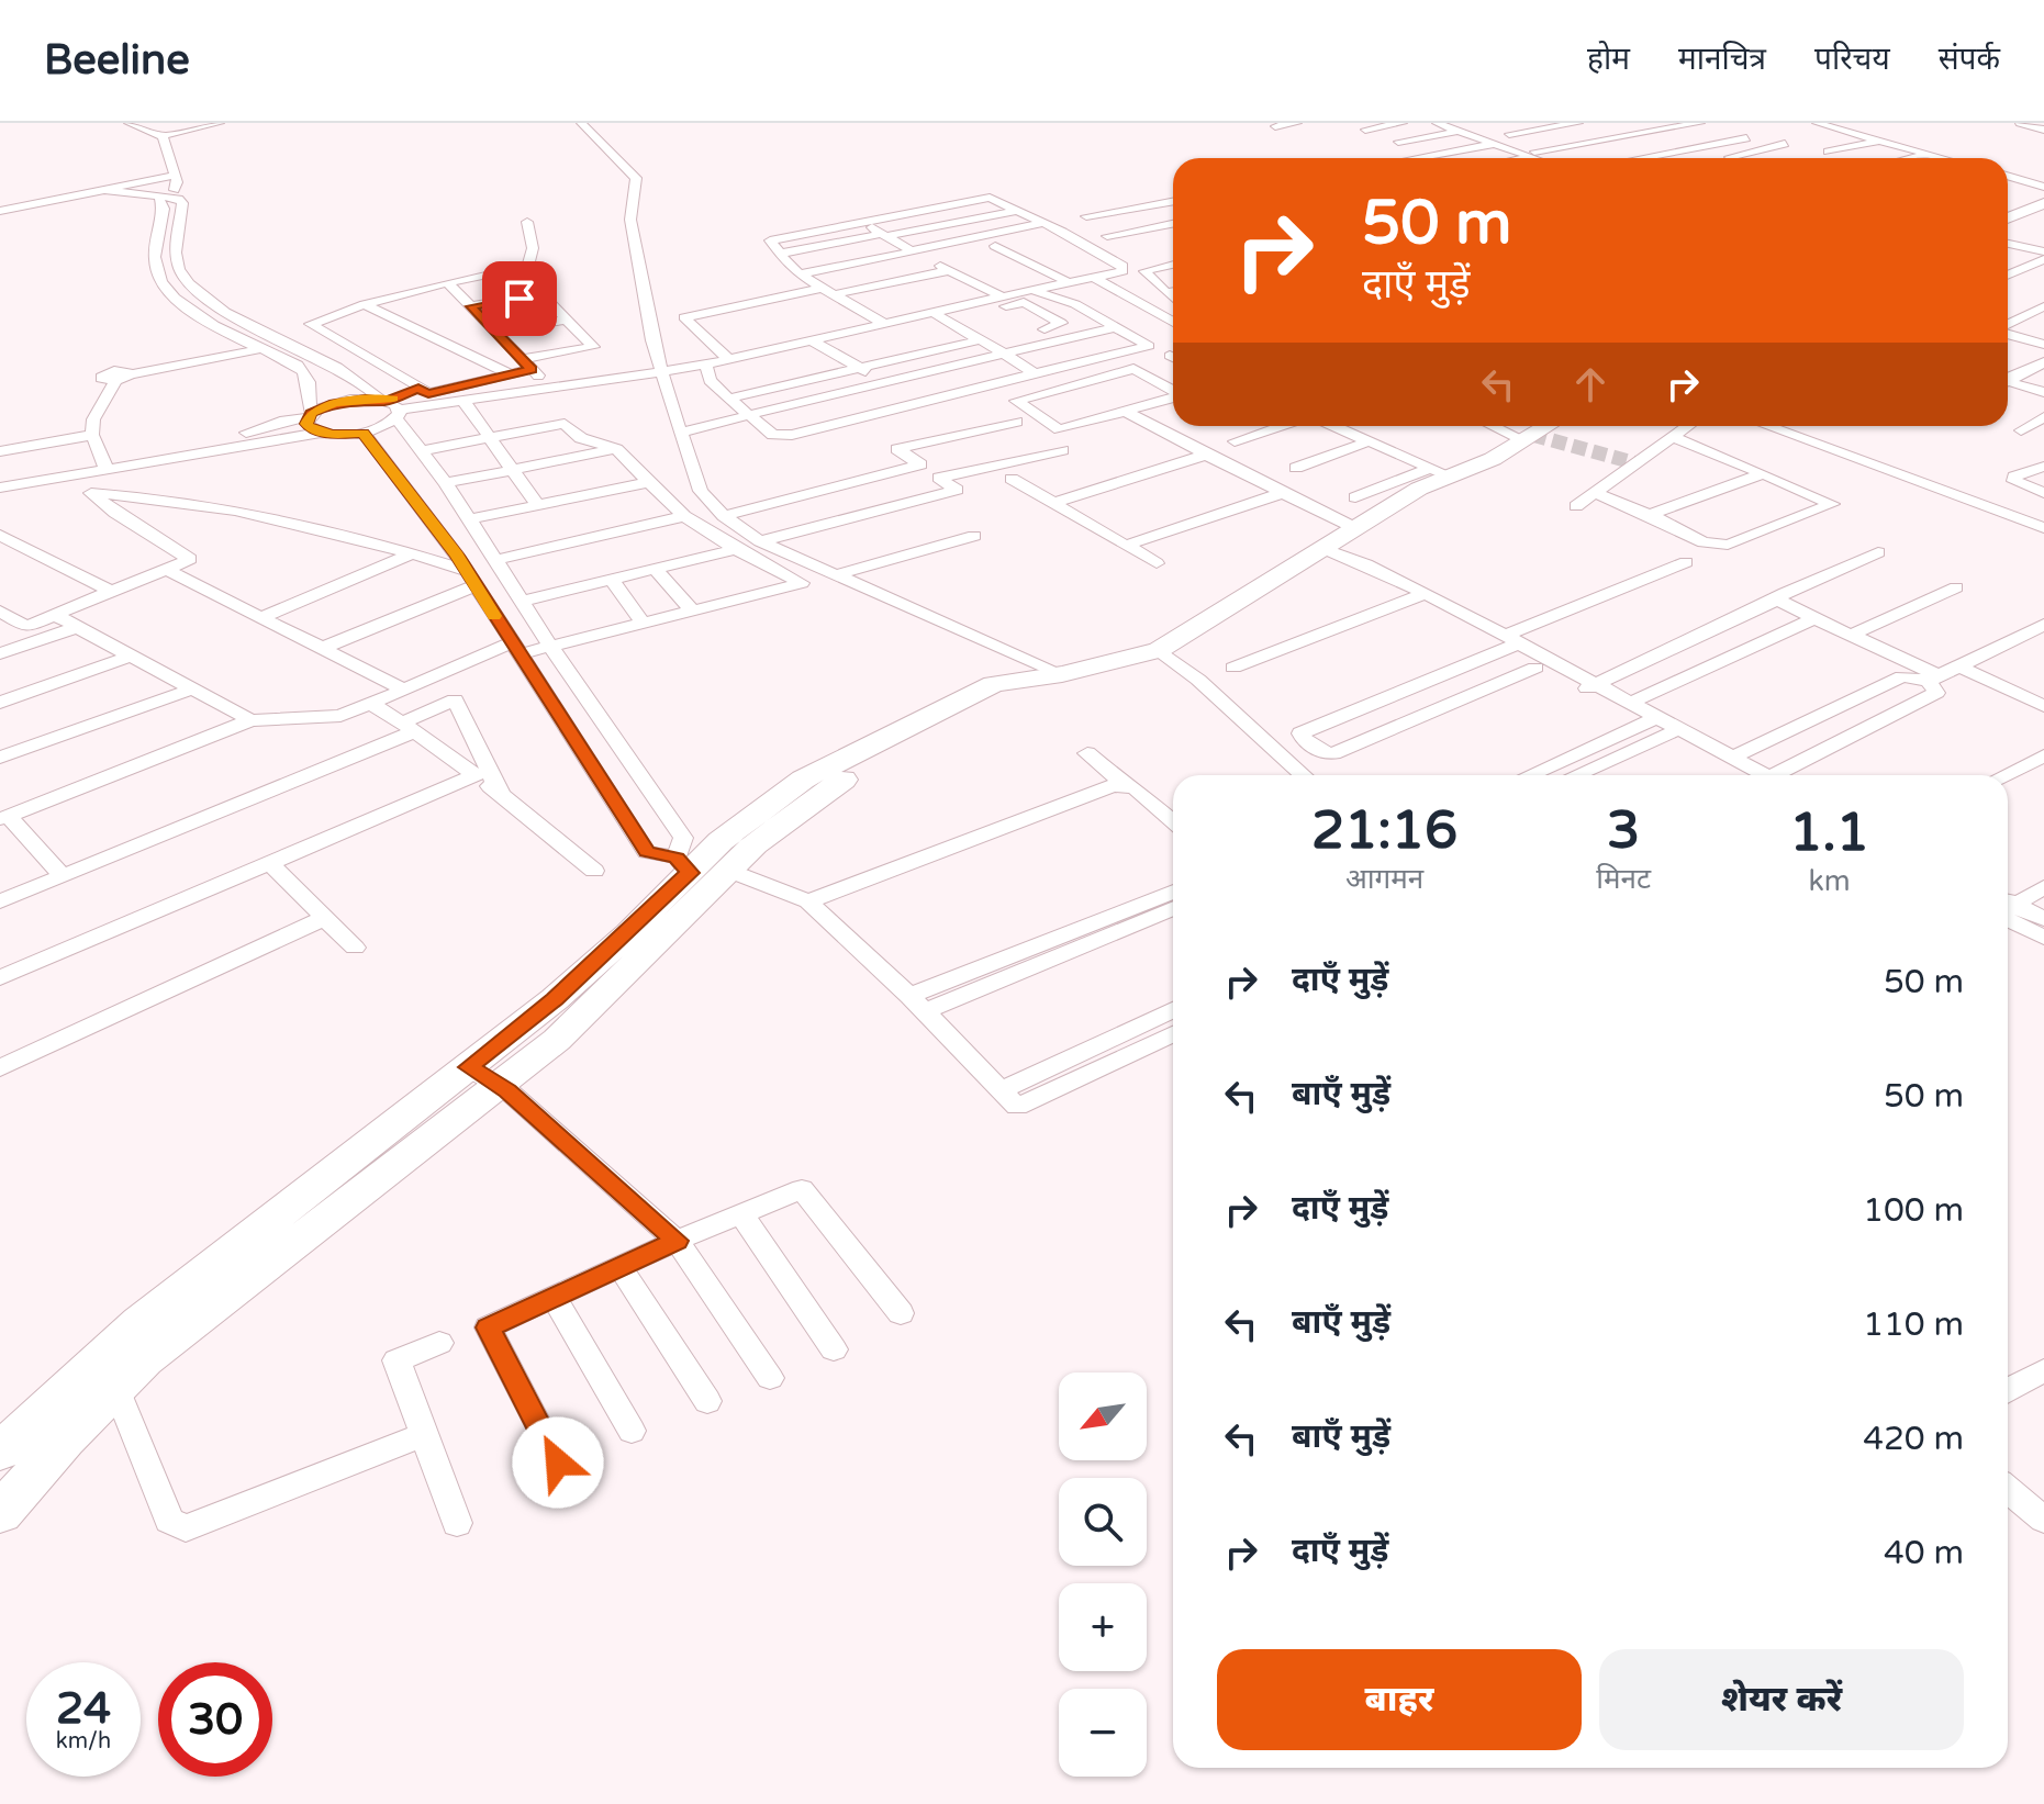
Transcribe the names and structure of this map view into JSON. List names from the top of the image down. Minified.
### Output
{"north":"bottom left","page":{"header":"Beeline","nav":["होम","मानचित्र","परिचय","संपर्क"],"turn":["50 m","दाएँ मुड़ें"],"eta":["21:16","आगमन","3","मिनट","1.1","km"],"list":[{"name":"दाएँ मुड़ें","value":"50 m"},{"name":"बाएँ मुड़ें","value":"50 m"},{"name":"दाएँ मुड़ें","value":"100 m"},{"name":"बाएँ मुड़ें","value":"110 m"},{"name":"बाएँ मुड़ें","value":"420 m"},{"name":"दाएँ मुड़ें","value":"40 m"}],"map_buttons":["+","−"],"buttons":["बाहर","शेयर करें"],"speed":"24 km/h","limit":"30"}}
